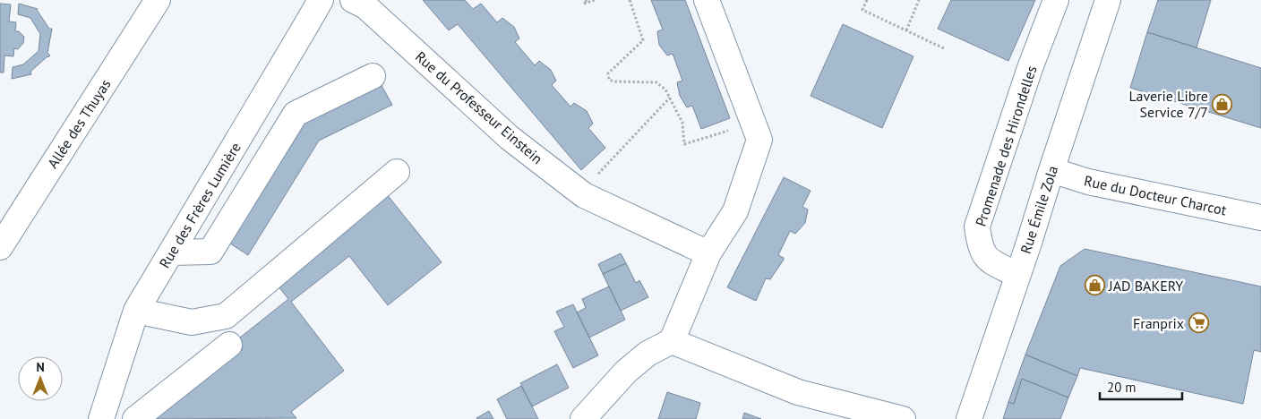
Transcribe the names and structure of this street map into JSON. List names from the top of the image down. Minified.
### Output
{"streets":{"street":["Rue du Professeur Einstein","Allée des Thuyas","Promenade des Hirondelles","Rue du Docteur Charcot","Rue des Frères Lumière","Rue Émile Zola"]},"crossings":[["Promenade des Hirondelles","Rue Émile Zola"],["Rue du Docteur Charcot","Rue Émile Zola"]],"places":{"shop":["Laverie Libre Service 7/7","JAD BAKERY"],"supermarket":["Franprix"]},"scale_bar":"20 m","north":"top"}
